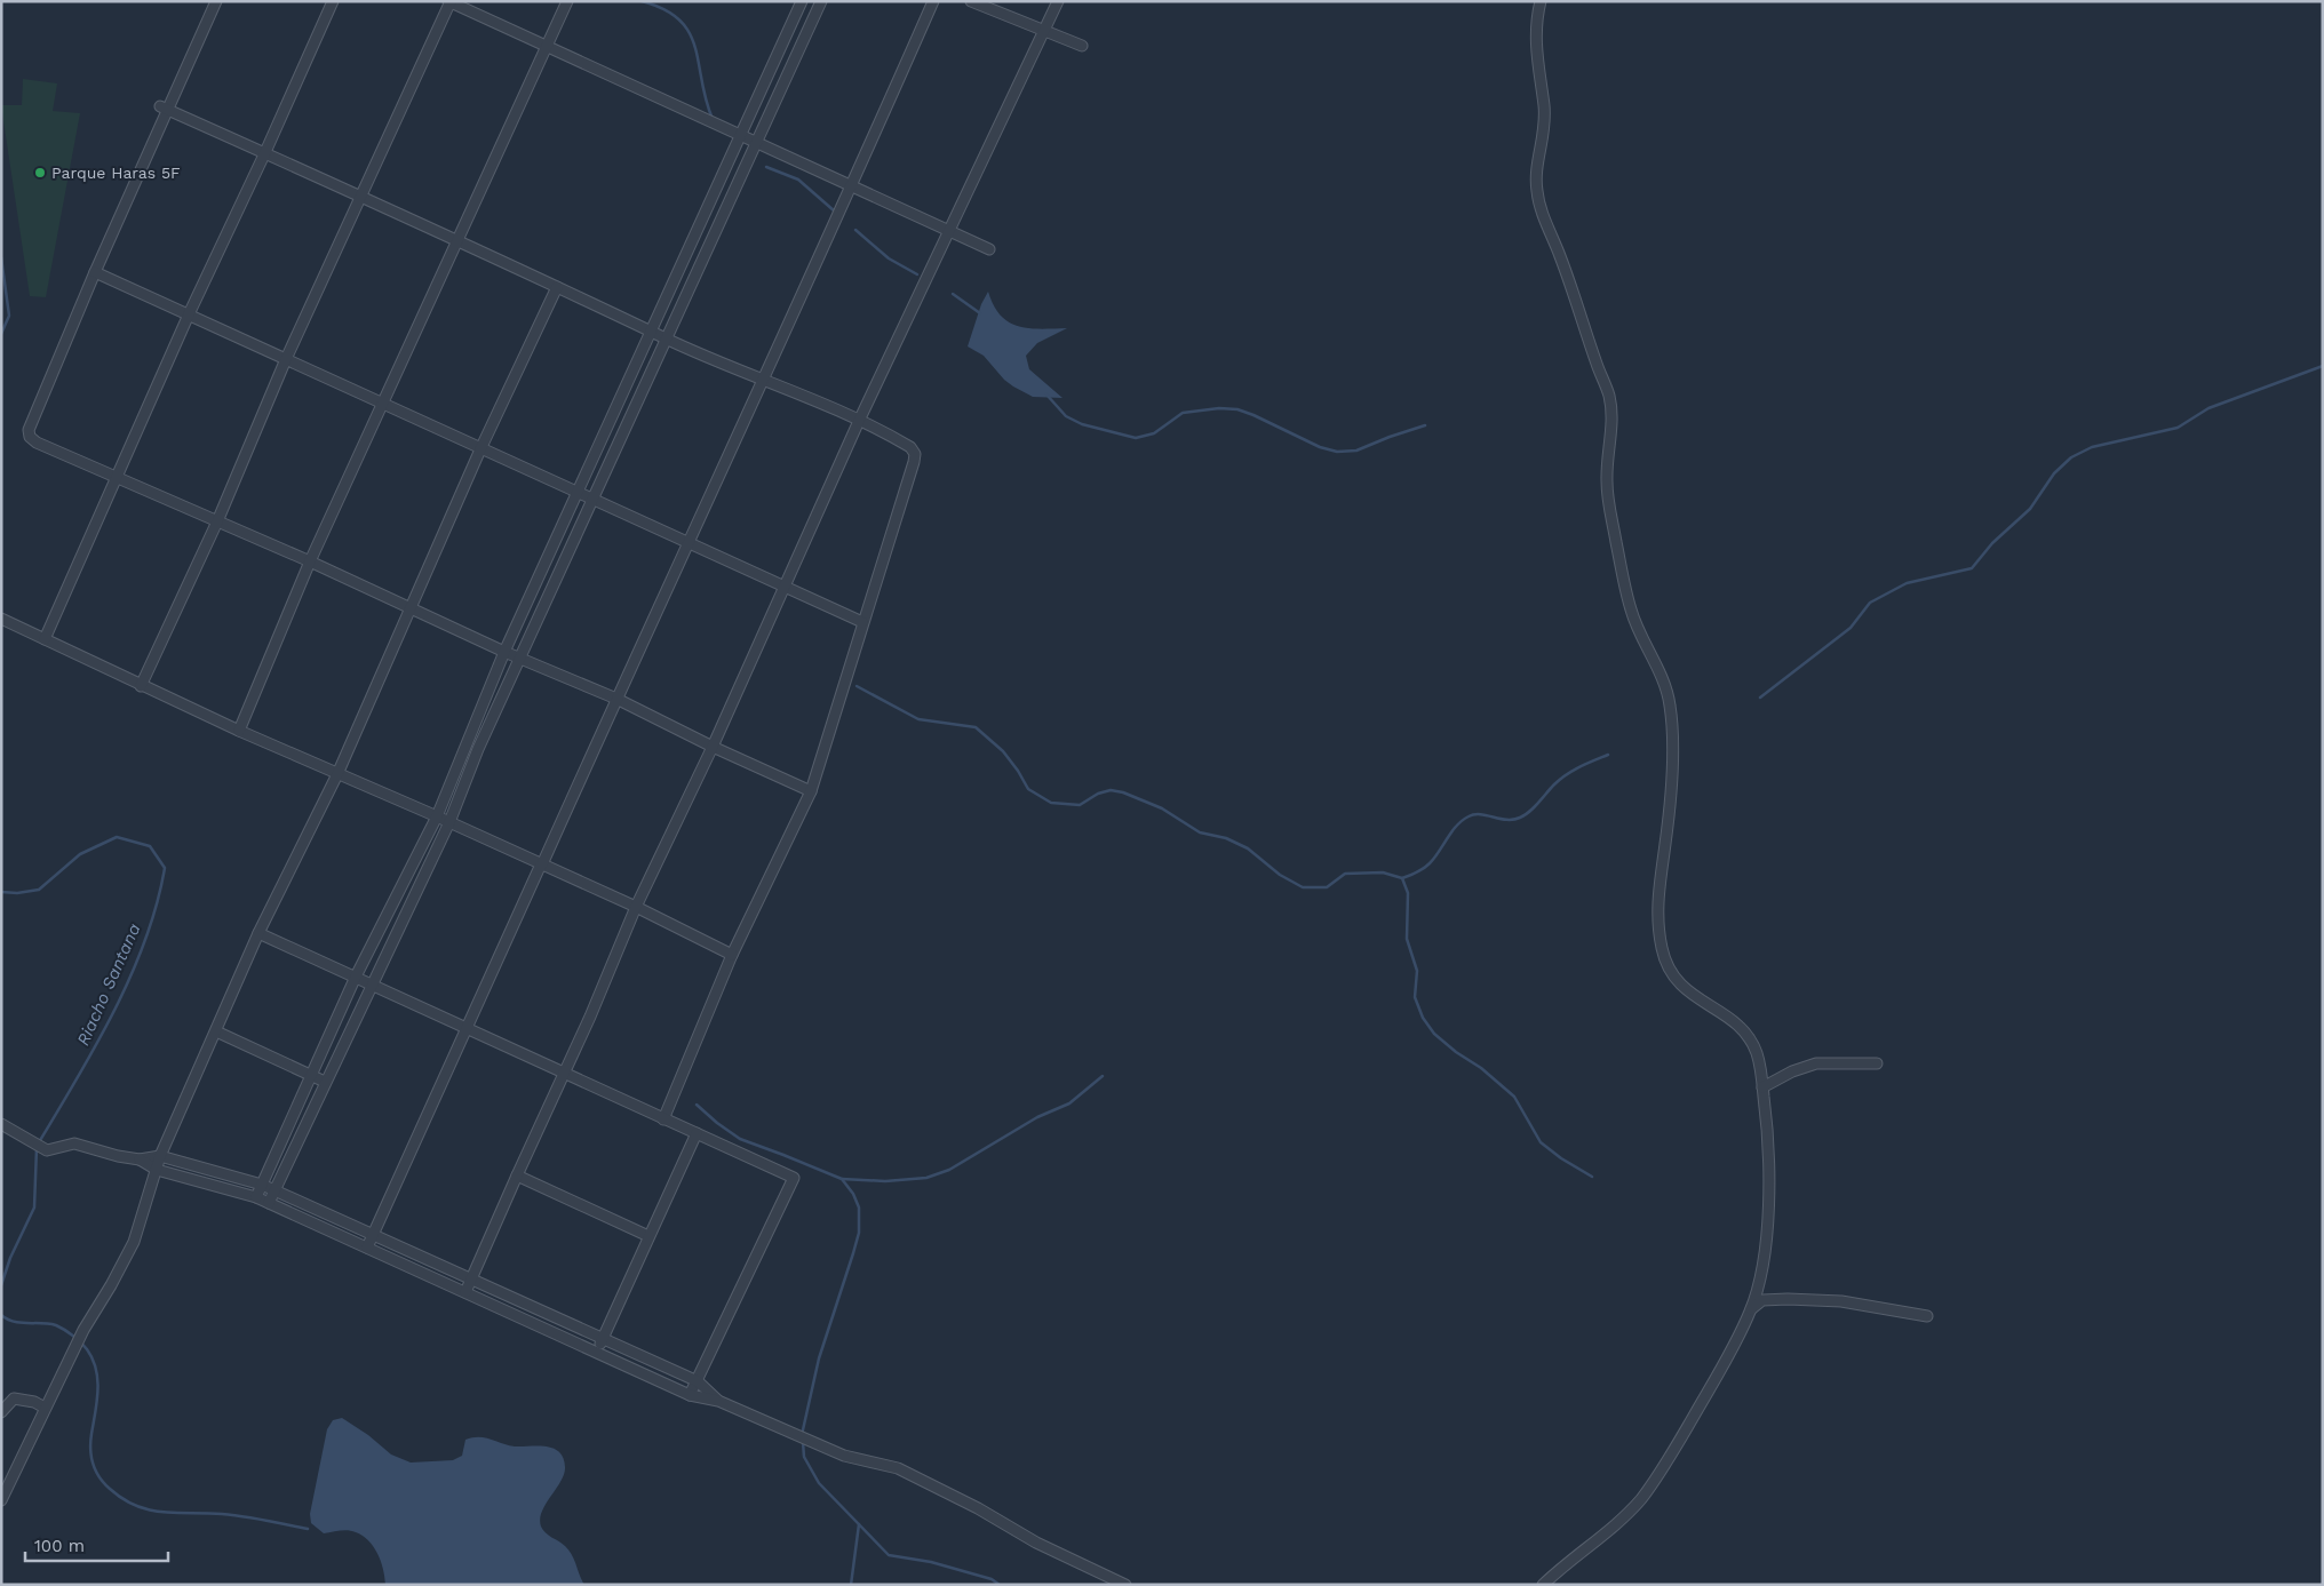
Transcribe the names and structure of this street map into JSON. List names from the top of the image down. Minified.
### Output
{"water":["Riacho Santana"],"places":["Parque Haras 5F"],"scale_bar":"100 m"}
